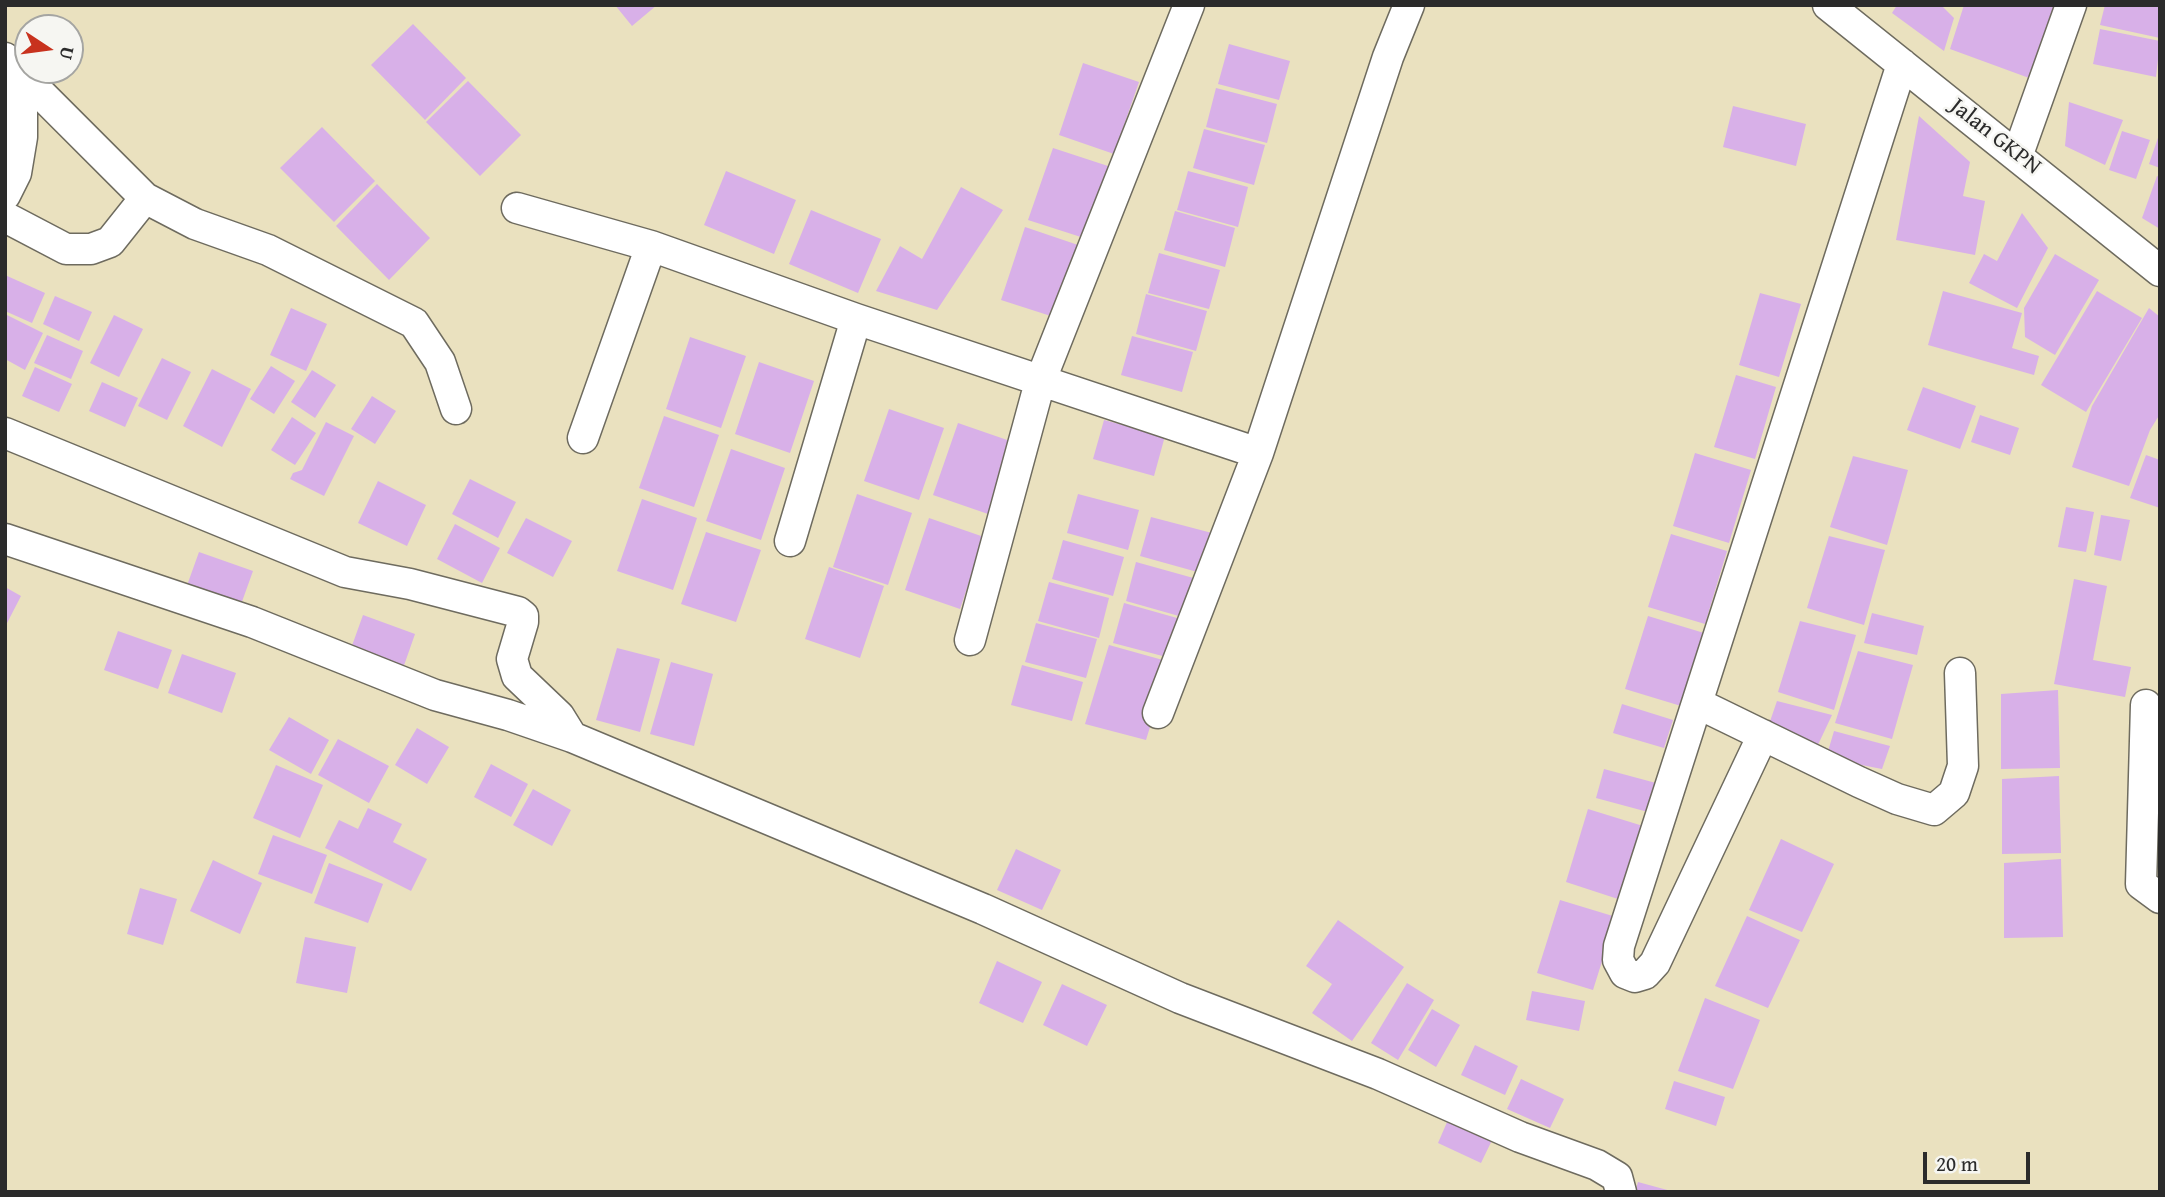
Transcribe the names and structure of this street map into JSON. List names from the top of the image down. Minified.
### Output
{"streets":{"street":["Jalan GKPN"]},"scale_bar":"20 m","north":"right"}
